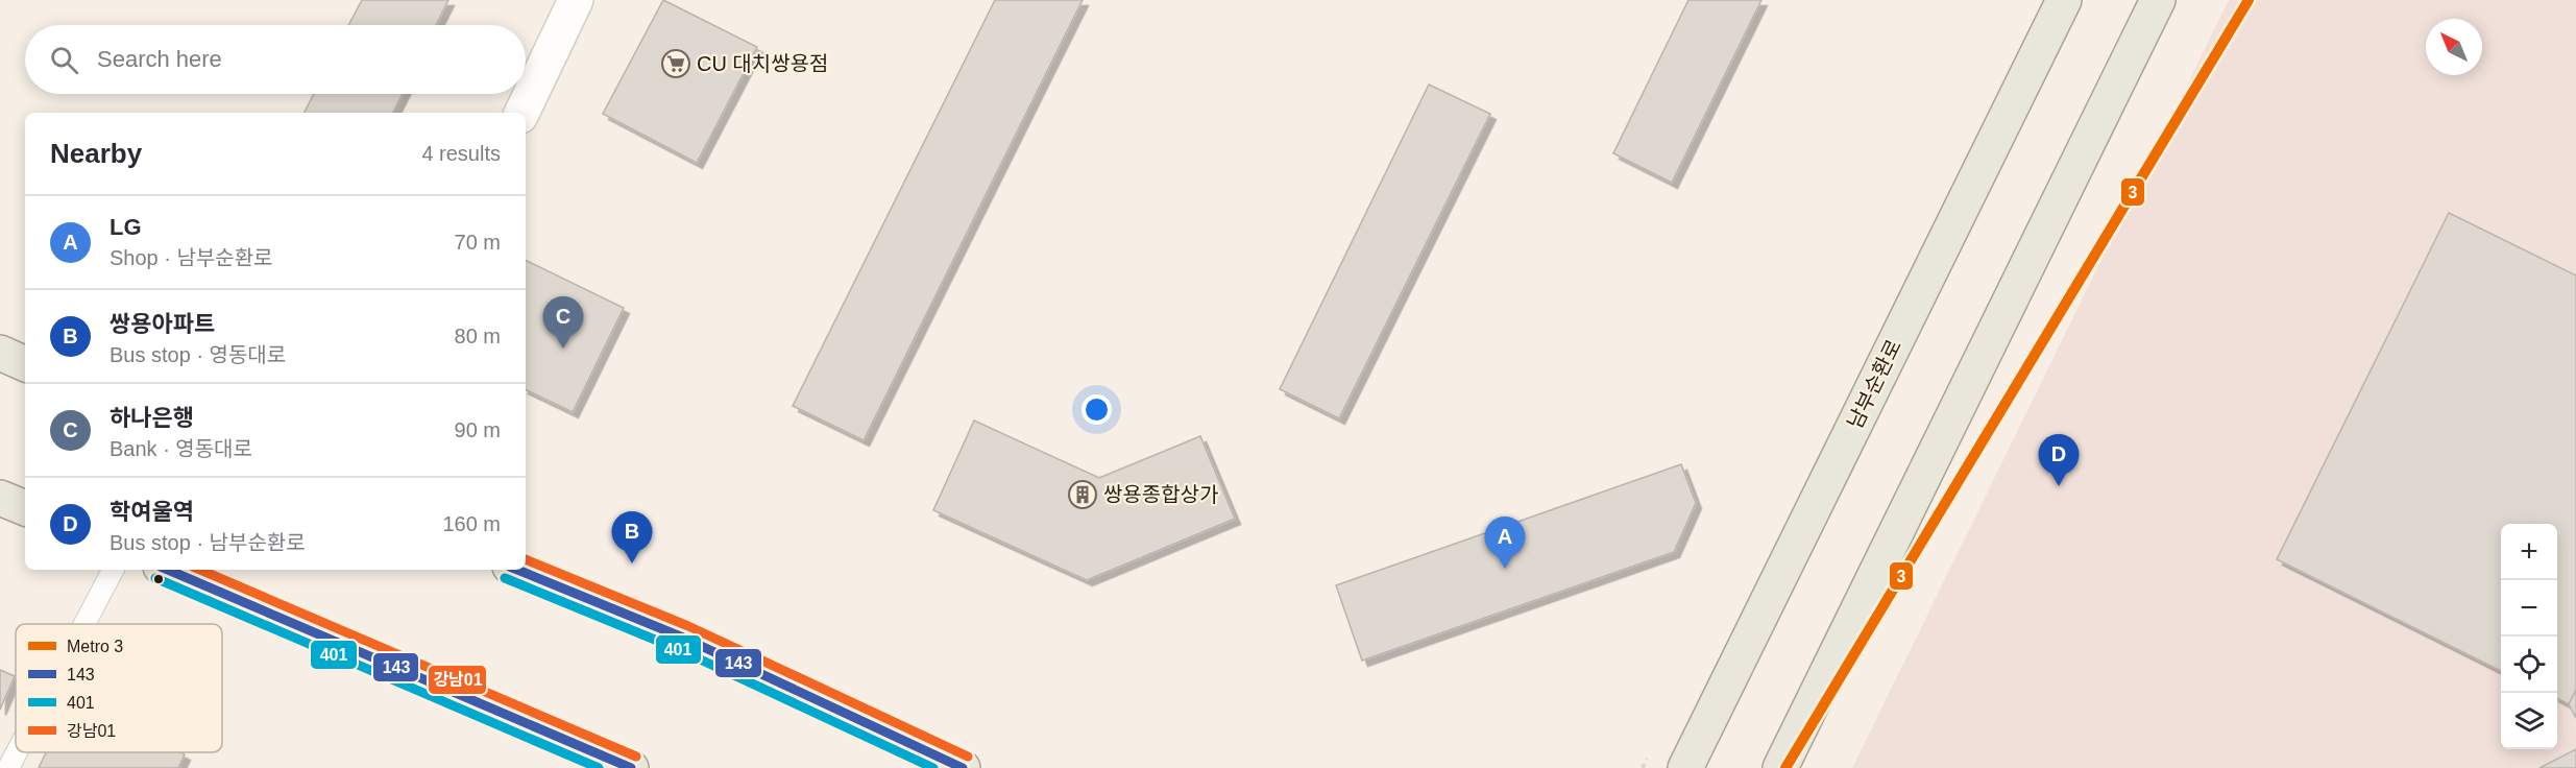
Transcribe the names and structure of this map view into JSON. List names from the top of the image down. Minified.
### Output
{"streets":{"main road":["남부순환로"]},"places":{"supermarket":["CU 대치쌍용점"],"building":["쌍용종합상가"]},"lines":["metro line 3","transit line 강남01","transit line 143","transit line 401"],"legend":["Metro 3","143","401","강남01"],"north":"top left","page":{"search":"Search here","heading":["Nearby","4 results"],"list":[{"mark":"A","name":"LG","note":"Shop · 남부순환로","value":"70 m"},{"mark":"B","name":"쌍용아파트","note":"Bus stop · 영동대로","value":"80 m"},{"mark":"C","name":"하나은행","note":"Bank · 영동대로","value":"90 m"},{"mark":"D","name":"학여울역","note":"Bus stop · 남부순환로","value":"160 m"}],"pins":["C","D","B","A"],"map_buttons":["+","−"]}}
